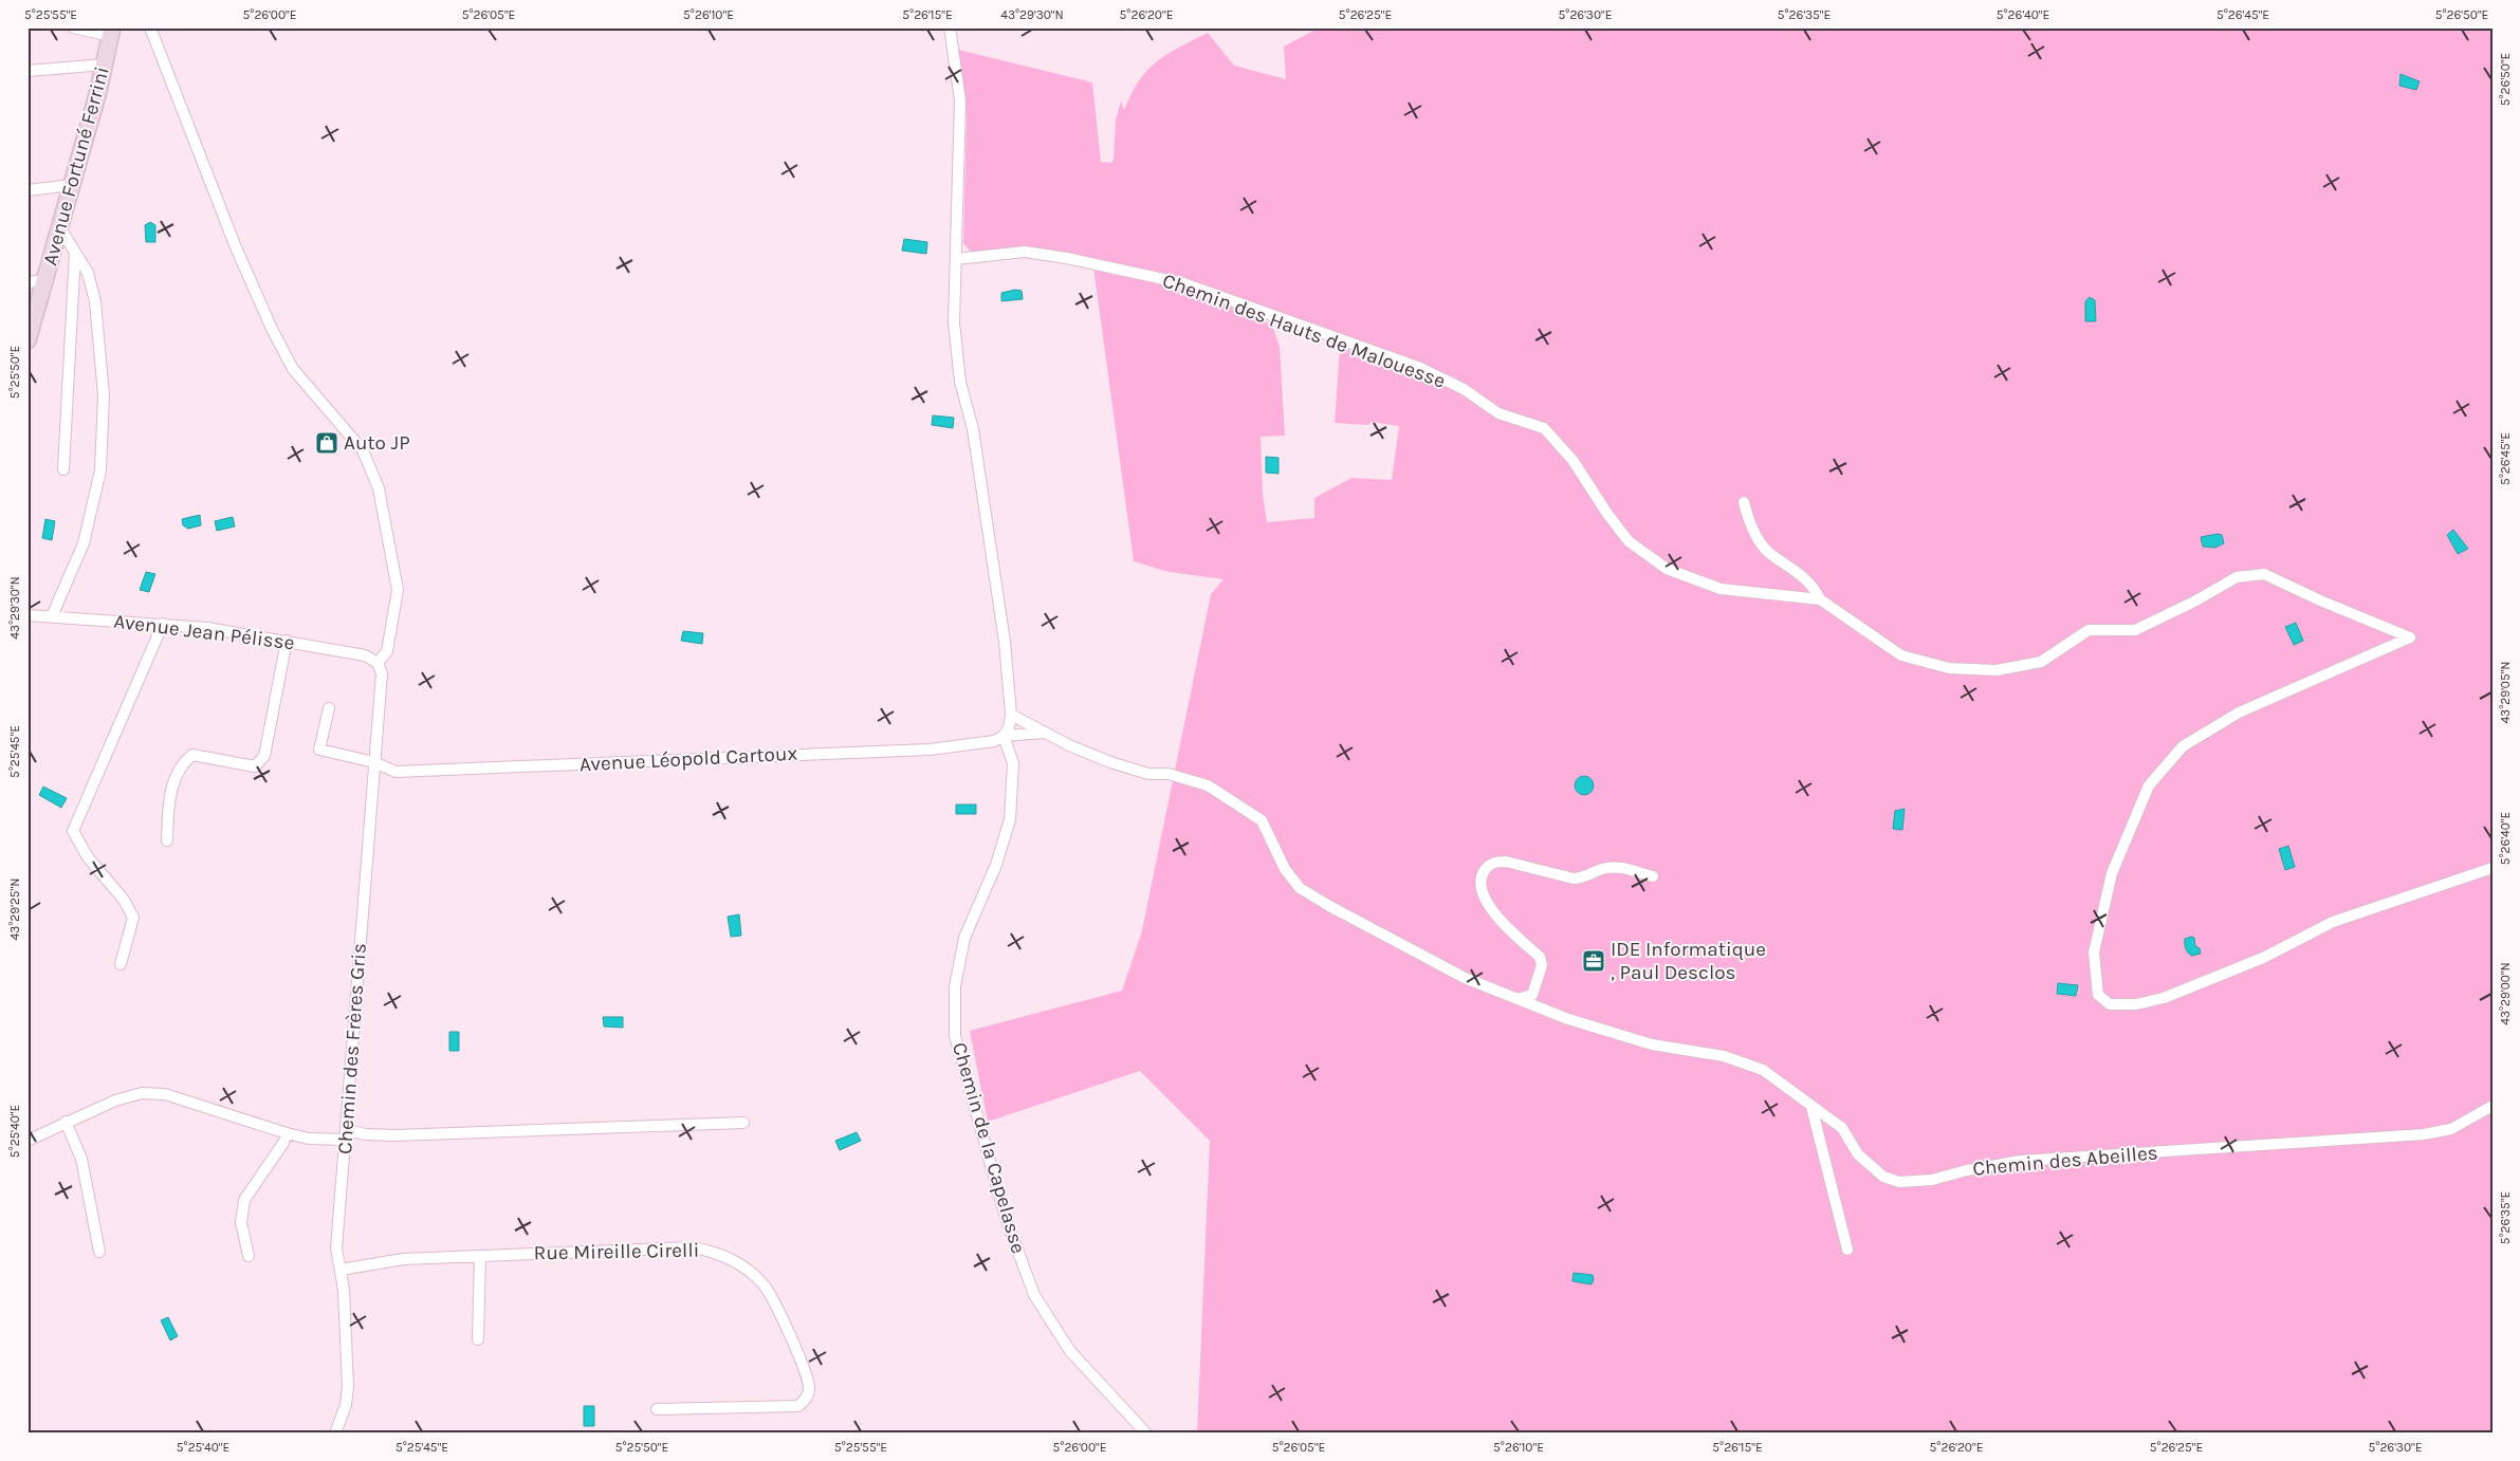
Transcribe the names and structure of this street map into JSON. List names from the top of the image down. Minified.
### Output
{"streets":{"main road":["Avenue Fortuné Ferrini"],"street":["Chemin des Hauts de Malouesse","Avenue Jean Pélisse","Avenue Léopold Cartoux","Chemin des Frères Gris","Chemin de la Capelasse","Chemin des Abeilles","Rue Mireille Cirelli"]},"crossings":[["Avenue Jean Pélisse","Chemin des Frères Gris"],["Avenue Léopold Cartoux","Chemin des Frères Gris"],["Avenue Léopold Cartoux","Chemin de la Capelasse"],["Chemin des Frères Gris","Rue Mireille Cirelli"]],"places":{"shop":["Auto JP"],"office":["IDE Informatique , Paul Desclos"]},"coordinates":["5°25'55\"E","5°26'00\"E","5°26'05\"E","5°26'10\"E","5°26'15\"E","43°29'30\"N","5°26'20\"E","5°26'25\"E","5°26'30\"E","5°26'35\"E","5°26'40\"E","5°26'45\"E","5°26'50\"E","5°25'50\"E","43°29'05\"N","5°25'45\"E","43°29'25\"N","43°29'00\"N","5°25'40\"E"]}
